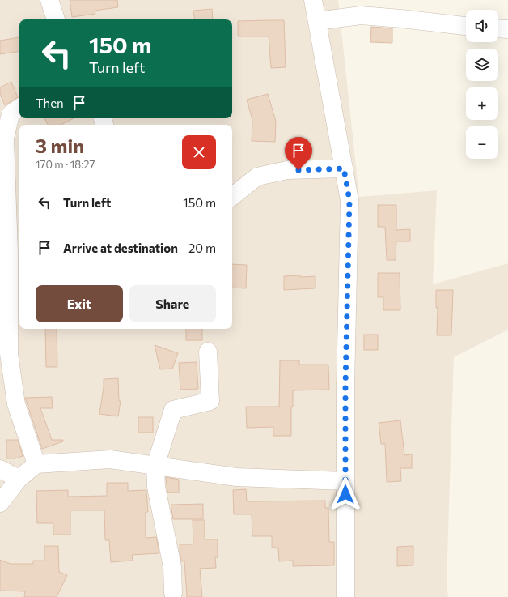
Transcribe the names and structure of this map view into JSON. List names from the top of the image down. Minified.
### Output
{"page":{"map_buttons":["+","−"],"turn":["150 m","Turn left"],"then":"Then","heading":["3 min","170 m · 18:27"],"list":[{"name":"Turn left","value":"150 m"},{"name":"Arrive at destination","value":"20 m"}],"buttons":["Exit","Share"]}}
